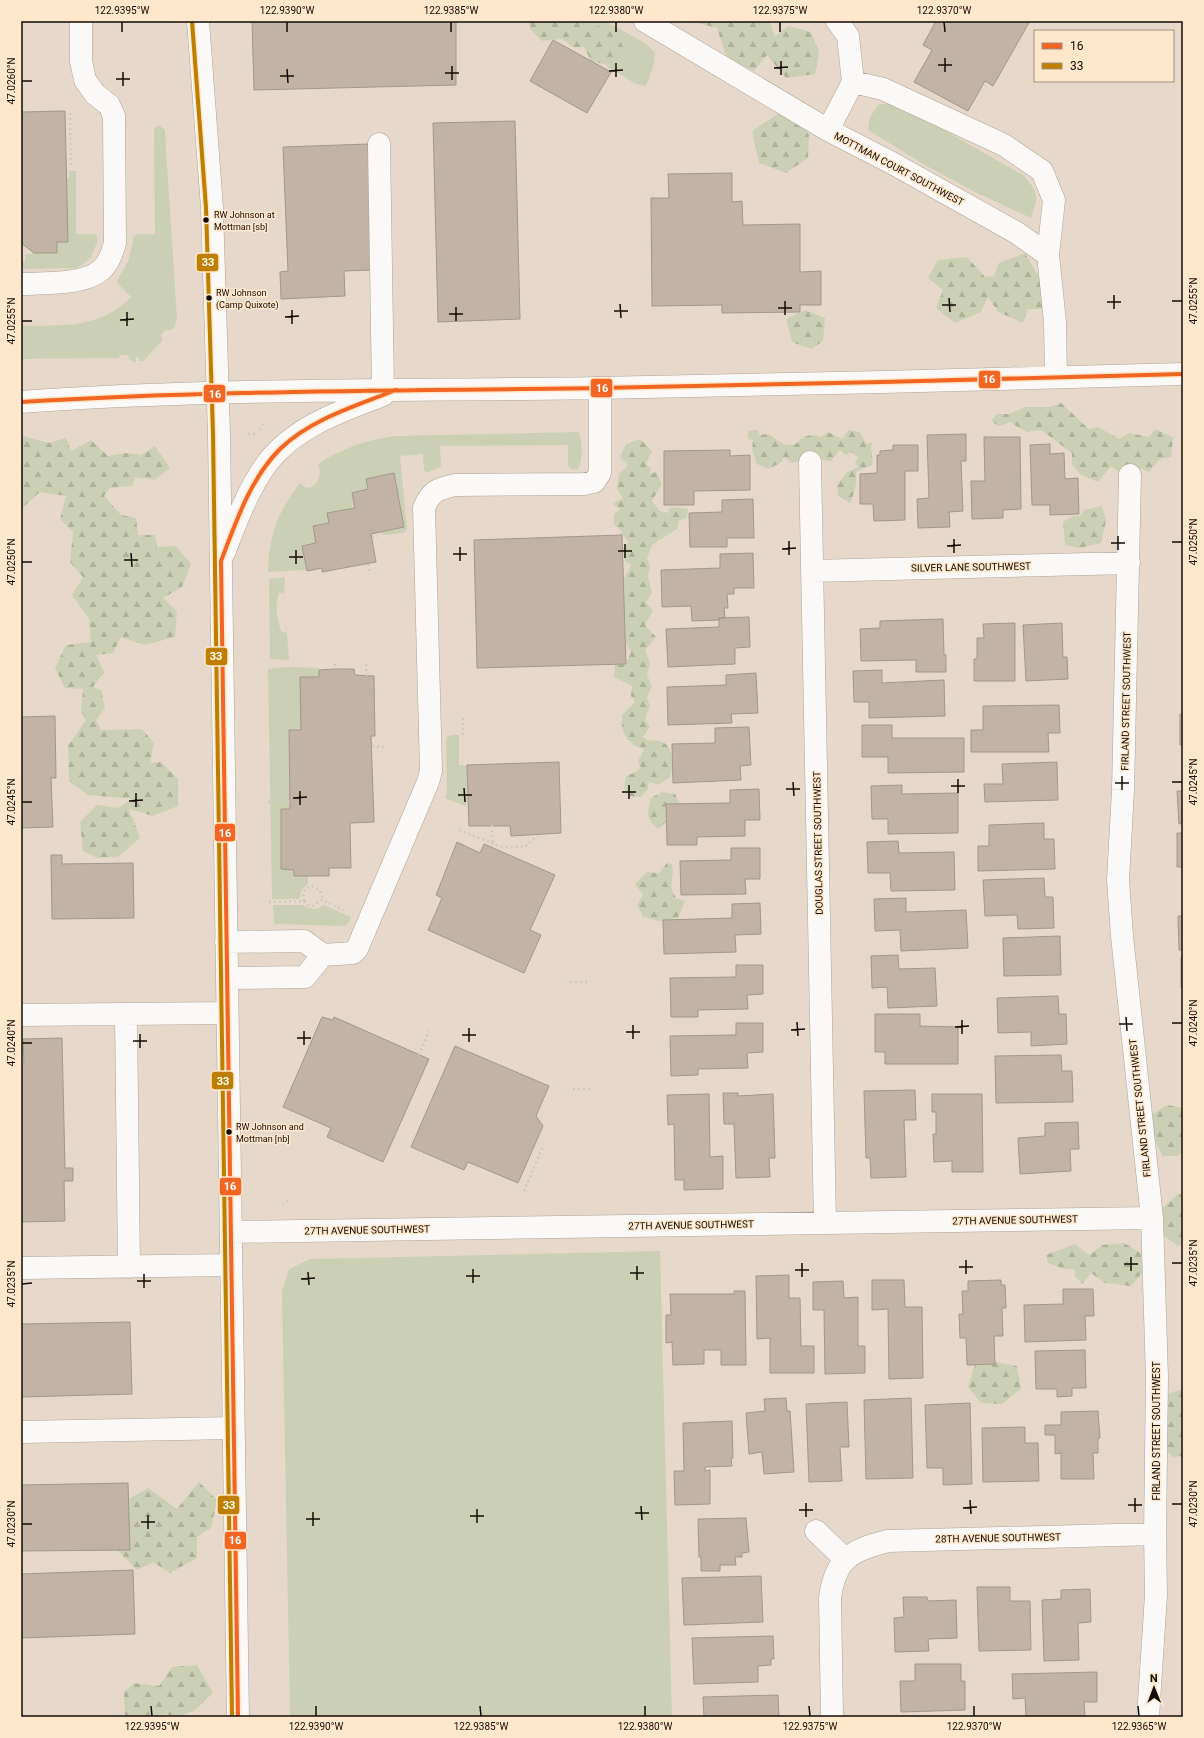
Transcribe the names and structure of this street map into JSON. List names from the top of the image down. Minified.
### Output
{"streets":{"street":["MOTTMAN COURT SOUTHWEST","SILVER LANE SOUTHWEST","FIRLAND STREET SOUTHWEST","DOUGLAS STREET SOUTHWEST","27TH AVENUE SOUTHWEST","28TH AVENUE SOUTHWEST"]},"crossings":[["SILVER LANE SOUTHWEST","FIRLAND STREET SOUTHWEST"],["SILVER LANE SOUTHWEST","DOUGLAS STREET SOUTHWEST"],["FIRLAND STREET SOUTHWEST","27TH AVENUE SOUTHWEST"],["FIRLAND STREET SOUTHWEST","28TH AVENUE SOUTHWEST"],["DOUGLAS STREET SOUTHWEST","27TH AVENUE SOUTHWEST"]],"places":["RW Johnson at Mottman [sb]","RW Johnson (Camp Quixote)","RW Johnson and Mottman [nb]"],"lines":["transit line 33","transit line 16"],"legend":["16","33"],"north":"top","coordinates":["122.9395°W","122.9390°W","122.9385°W","122.9380°W","122.9375°W","122.9370°W","47.0260°N","47.0255°N","47.0250°N","47.0245°N","47.0240°N","47.0235°N","47.0230°N","122.9365°W"]}
